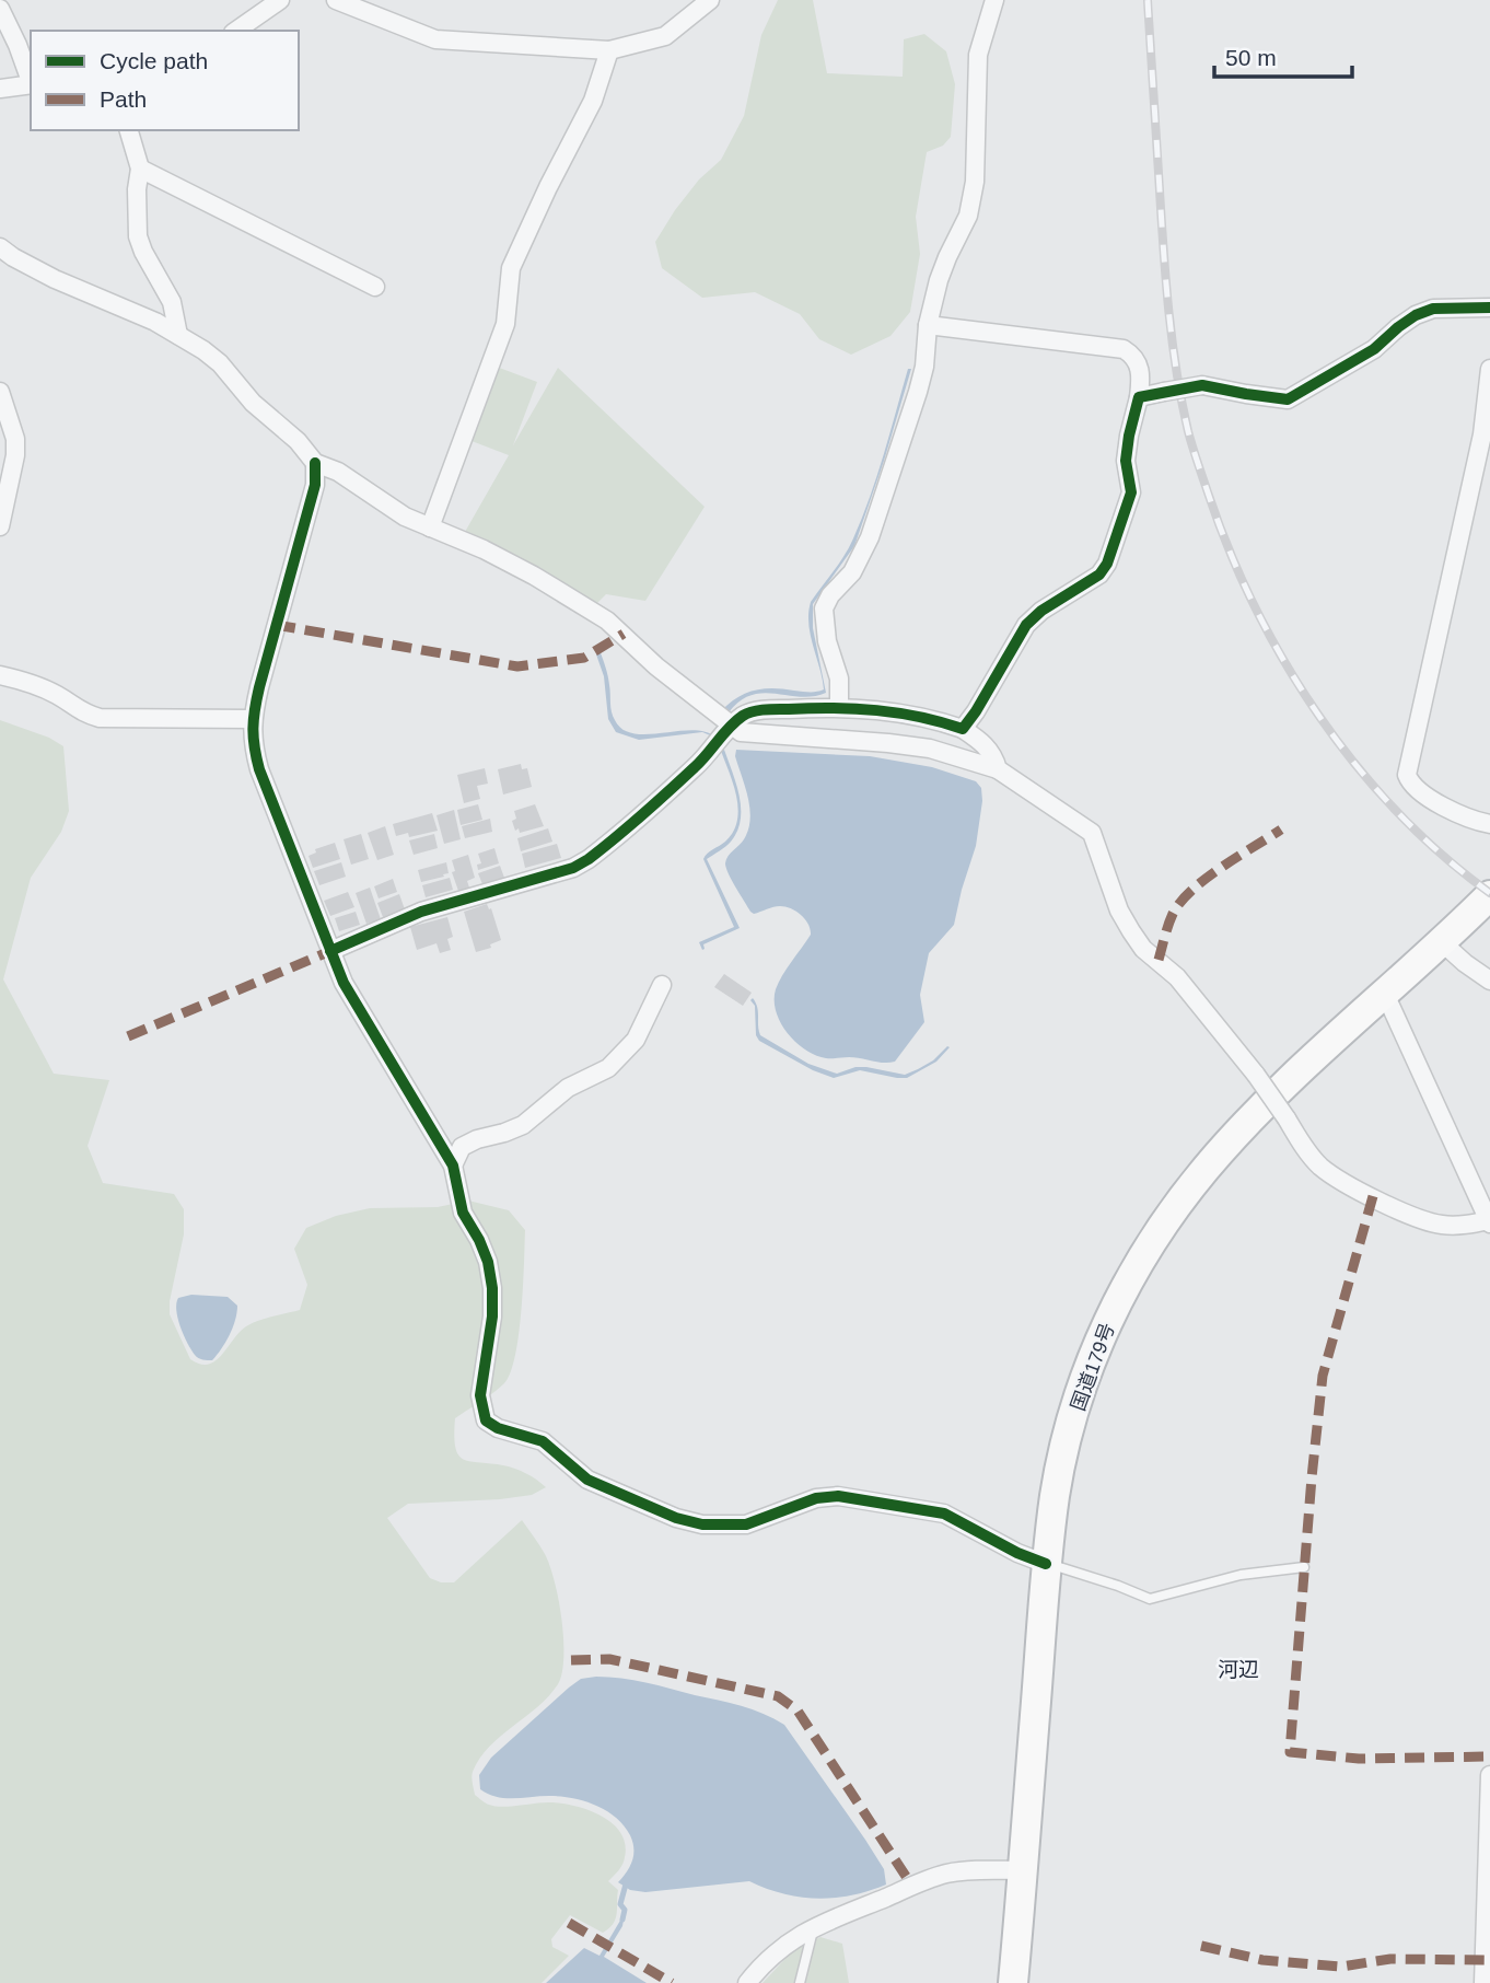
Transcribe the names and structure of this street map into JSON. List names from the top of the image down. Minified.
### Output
{"streets":{"highway":["国道179号"]},"districts":["河辺"],"legend":["Cycle path","Path"],"scale_bar":"50 m"}
